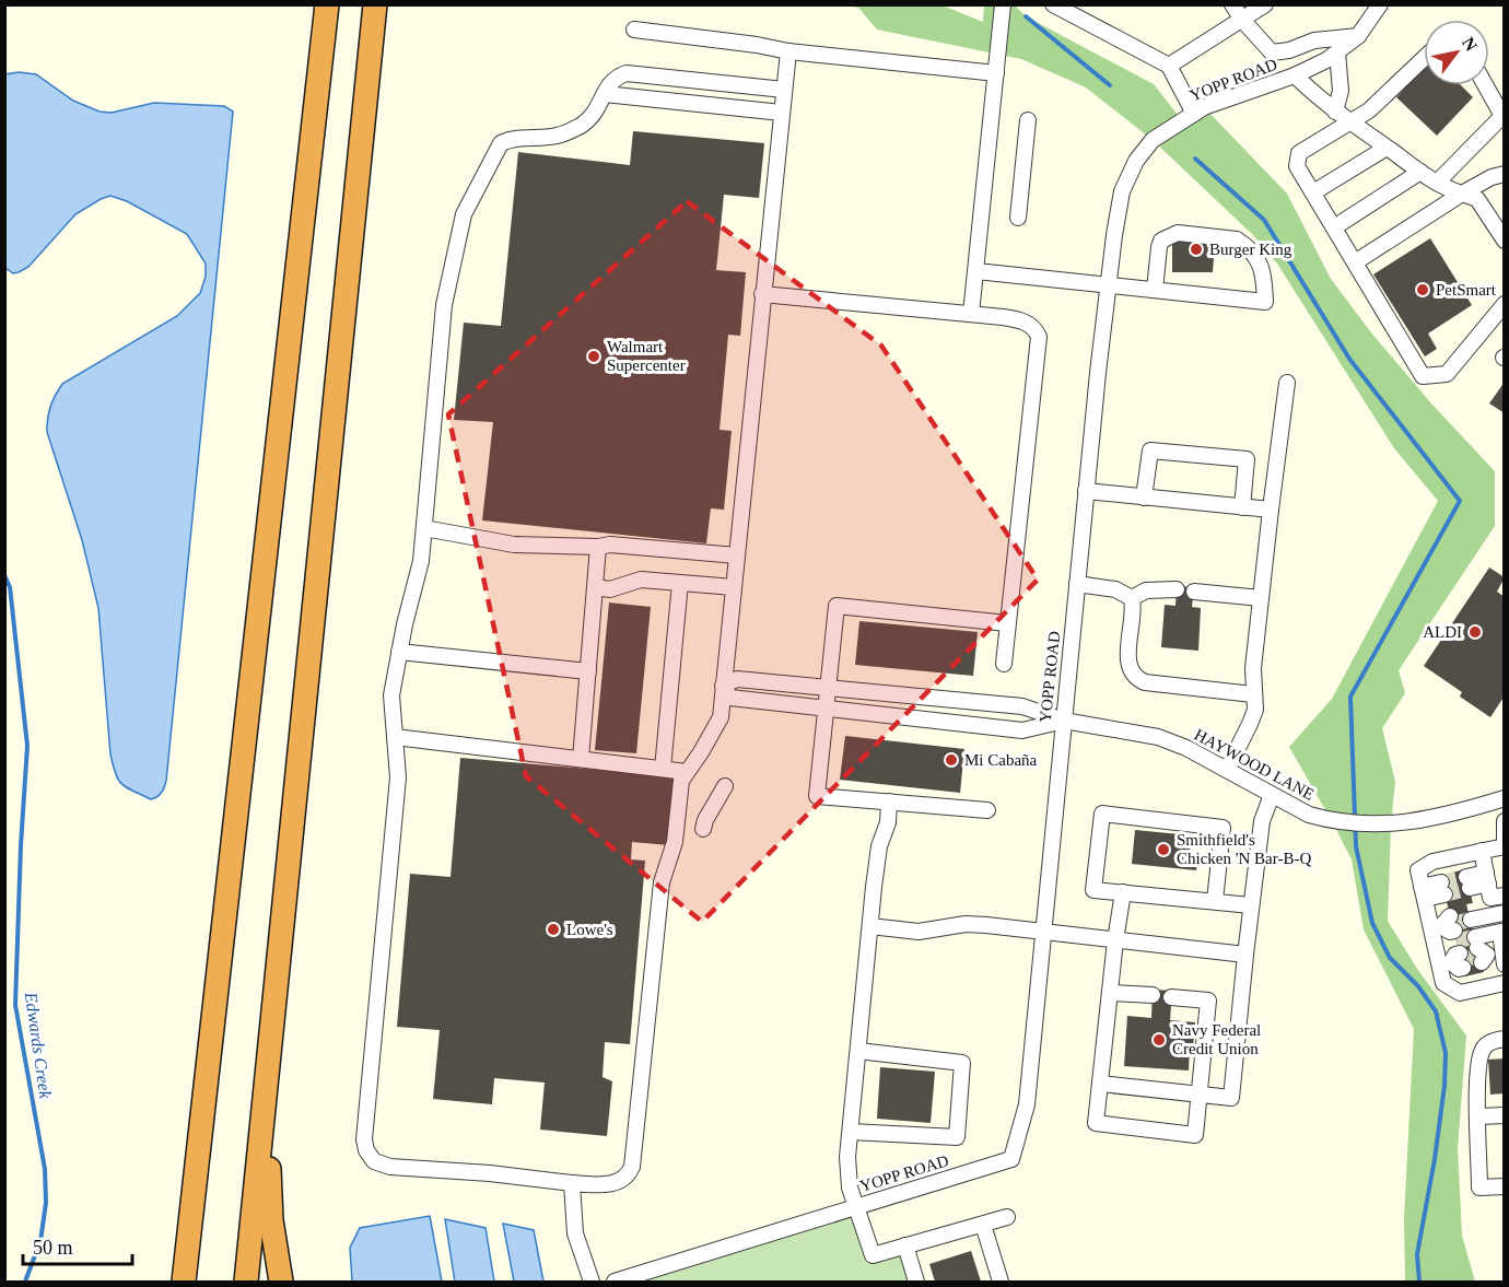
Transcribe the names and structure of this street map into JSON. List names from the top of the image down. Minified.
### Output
{"streets":{"street":["YOPP ROAD","HAYWOOD LANE"]},"crossings":[["YOPP ROAD","HAYWOOD LANE"]],"water":["Edwards Creek"],"places":["Burger King","PetSmart","Walmart Supercenter","ALDI","Mi Cabaña","Smithfield's Chicken 'N Bar-B-Q","Lowe's","Navy Federal Credit Union"],"scale_bar":"50 m","north":"top right"}
